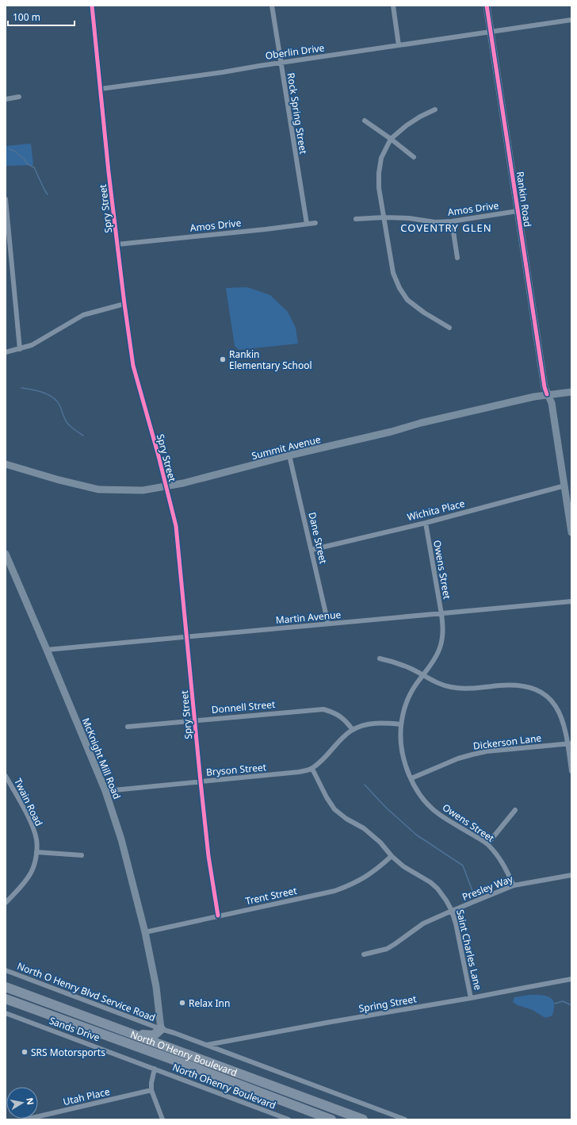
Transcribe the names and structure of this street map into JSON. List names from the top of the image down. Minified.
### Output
{"streets":{"highway":["North O'Henry Boulevard"],"street":["Oberlin Drive","Rock Spring Street","Rankin Road","Spry Street","Amos Drive","Summit Avenue","Wichita Place","Dane Street","Owens Street","Martin Avenue","Donnell Street","Dickerson Lane","McKnight Mill Road","Bryson Street","Twain Road","Presley Way","Trent Street","Saint Charles Lane","North O Henry Blvd Service Road","Spring Street","Sands Drive","North Ohenry Boulevard","Utah Place"]},"crossings":[["Oberlin Drive","Rock Spring Street"],["Oberlin Drive","Rankin Road"],["Oberlin Drive","Spry Street"],["Rock Spring Street","Amos Drive"],["Rankin Road","Amos Drive"],["Rankin Road","Summit Avenue"],["Rankin Road","Wichita Place"],["Spry Street","Amos Drive"],["Spry Street","Summit Avenue"],["Spry Street","Martin Avenue"],["Spry Street","Donnell Street"],["Spry Street","Bryson Street"],["Spry Street","Trent Street"],["Summit Avenue","Dane Street"],["Wichita Place","Dane Street"],["Wichita Place","Owens Street"],["Dane Street","Martin Avenue"],["Owens Street","Martin Avenue"],["Owens Street","Dickerson Lane"],["Owens Street","Presley Way"],["Martin Avenue","McKnight Mill Road"],["McKnight Mill Road","Bryson Street"],["McKnight Mill Road","Trent Street"],["McKnight Mill Road","North O Henry Blvd Service Road"],["McKnight Mill Road","North O'Henry Boulevard"],["Bryson Street","Saint Charles Lane"],["Presley Way","Saint Charles Lane"],["Trent Street","Saint Charles Lane"],["Saint Charles Lane","Spring Street"],["North O Henry Blvd Service Road","North O'Henry Boulevard"],["Spring Street","North O'Henry Boulevard"],["Sands Drive","North Ohenry Boulevard"]],"districts":["COVENTRY GLEN"],"places":["Rankin Elementary School","Relax Inn","SRS Motorsports"],"scale_bar":"100 m","north":"right"}
